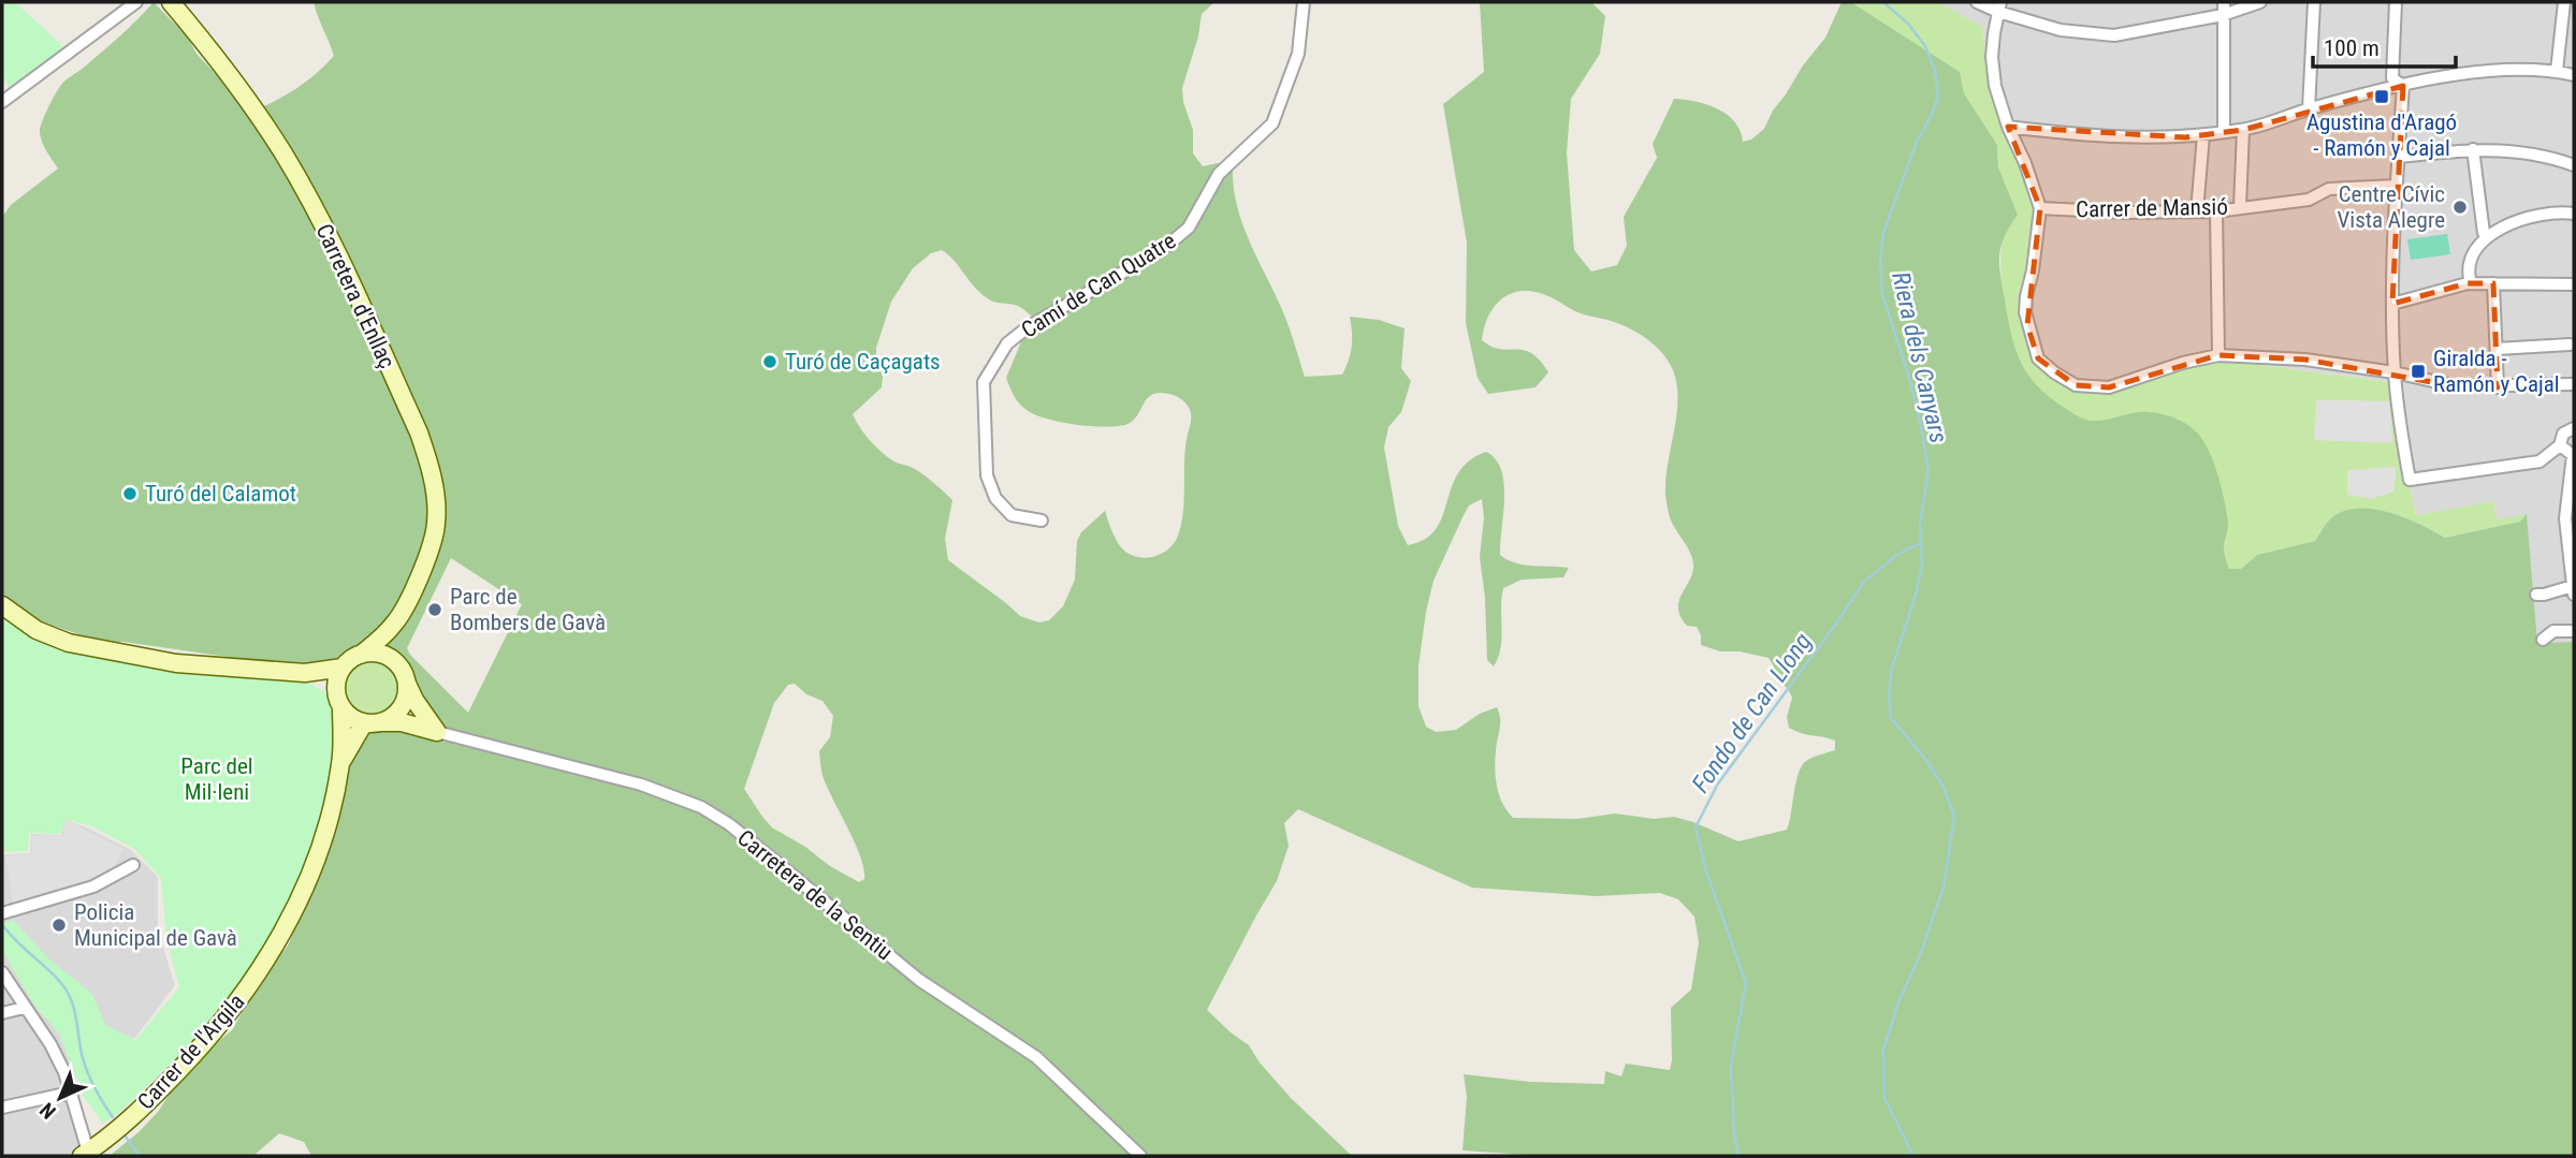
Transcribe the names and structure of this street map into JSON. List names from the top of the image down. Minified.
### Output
{"streets":{"street":["Carrer de Mansió","Camí de Can Quatre","Carretera d'Enllaç","Carretera de la Sentiu","Carrer de l'Argila"]},"crossings":[["Carretera d'Enllaç","Carretera de la Sentiu"],["Carretera d'Enllaç","Carrer de l'Argila"],["Carretera de la Sentiu","Carrer de l'Argila"]],"water":["Riera dels Canyars","Fondo de Can Llong"],"parks":["Parc del Mil·leni"],"places":{"transit":["Agustina d'Aragó - Ramón y Cajal","Giralda - Ramón y Cajal"],"other":["Centre Cívic Vista Alegre","Turó de Caçagats","Turó del Calamot","Parc de Bombers de Gavà","Policia Municipal de Gavà"]},"scale_bar":"100 m","north":"bottom left"}
